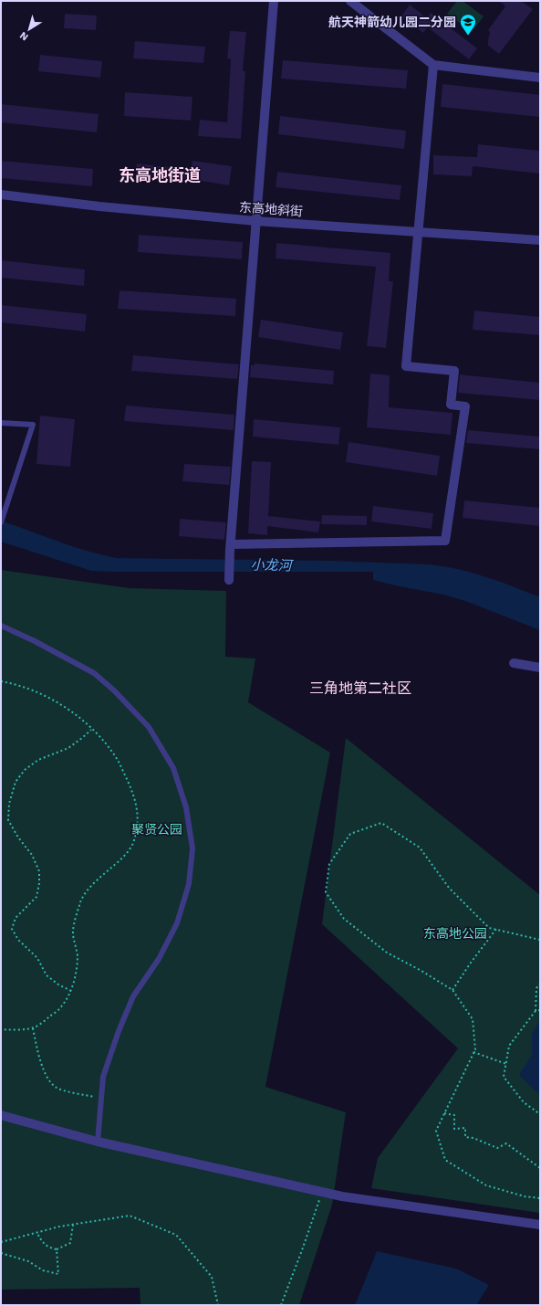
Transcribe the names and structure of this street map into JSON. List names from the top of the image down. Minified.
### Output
{"streets":{"street":["东高地斜街"]},"districts":["东高地街道","三角地第二社区"],"water":["小龙河"],"parks":["聚贤公园","东高地公园"],"places":{"school or university":["航天神箭幼儿园二分园"]},"north":"bottom left"}
